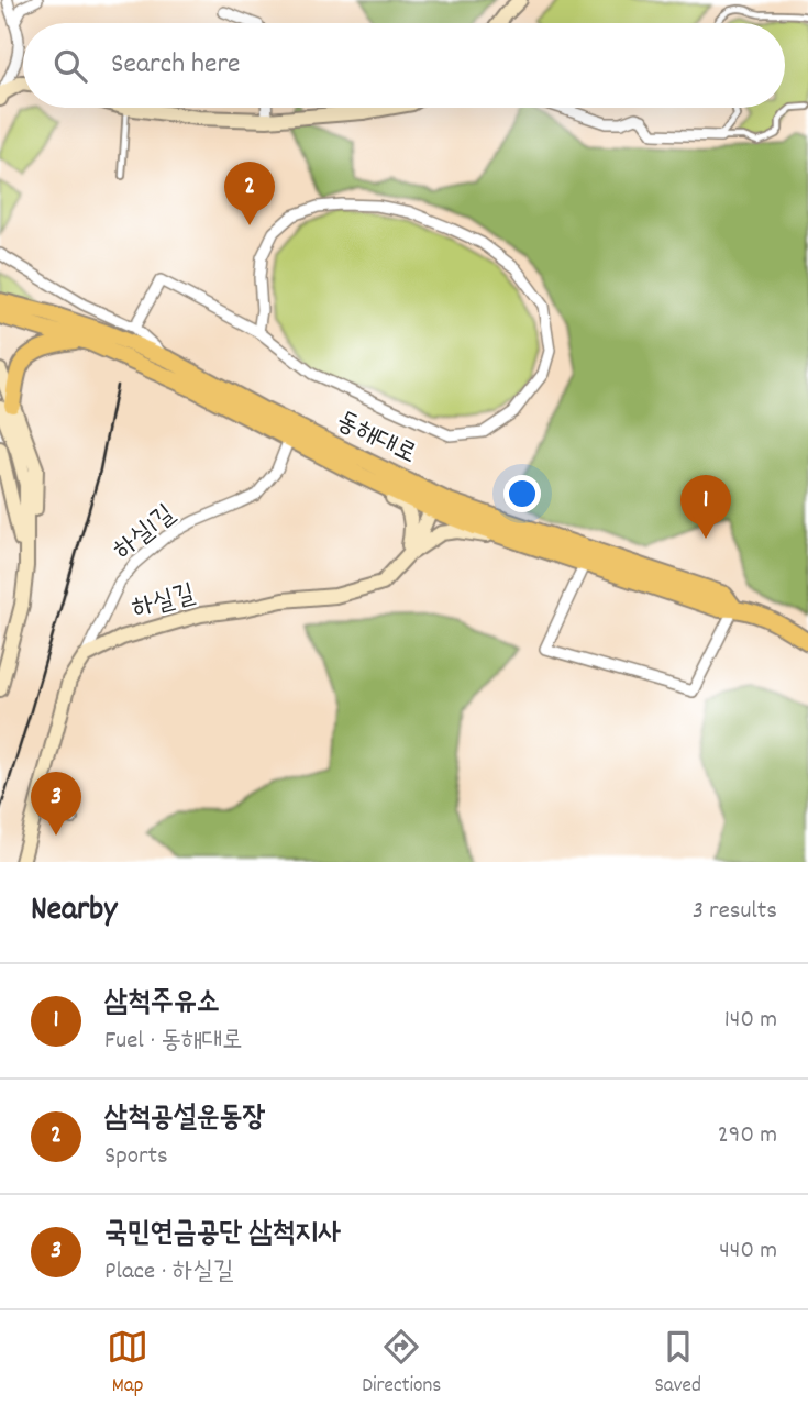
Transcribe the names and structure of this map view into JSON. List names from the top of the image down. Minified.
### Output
{"streets":{"main road":["동해대로"],"street":["하실1길","하실길"]},"crossings":[["동해대로","하실1길"],["동해대로","하실길"],["하실1길","하실길"]],"page":{"search":"Search here","pins":["2","1","3"],"heading":["Nearby","3 results"],"list":[{"mark":"1","name":"삼척주유소","note":"Fuel · 동해대로","value":"140 m"},{"mark":"2","name":"삼척공설운동장","note":"Sports","value":"290 m"},{"mark":"3","name":"국민연금공단 삼척지사","note":"Place · 하실길","value":"440 m"}],"nav":["Map","Directions","Saved"]}}
